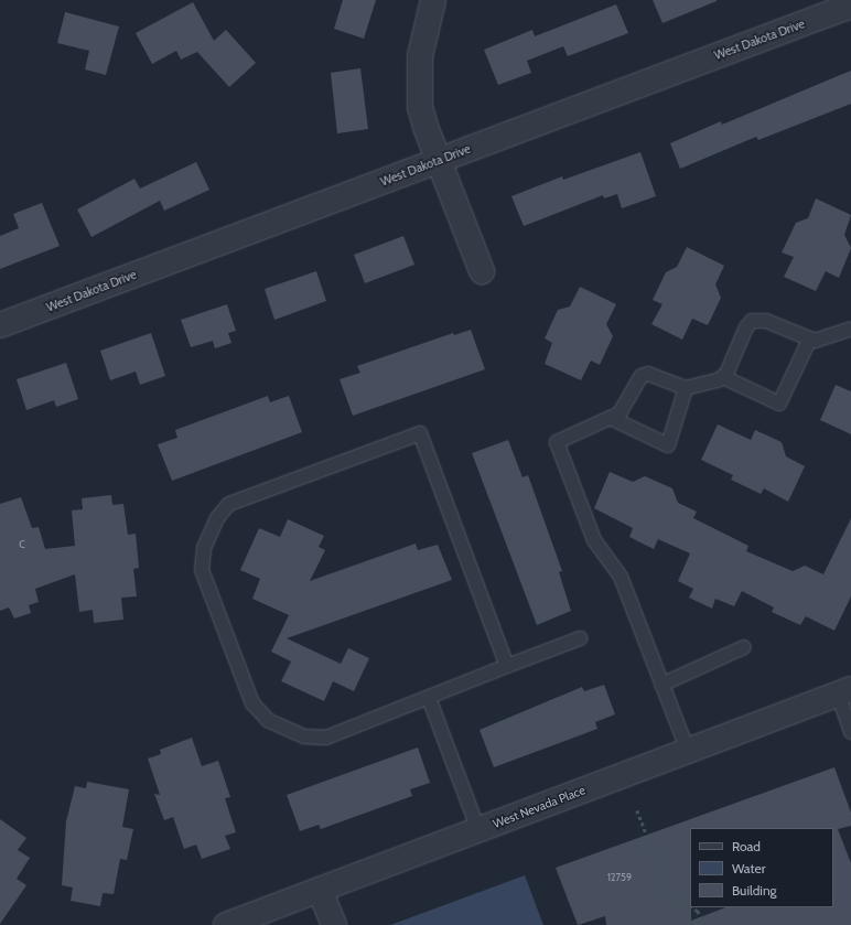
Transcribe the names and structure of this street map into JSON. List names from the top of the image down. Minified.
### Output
{"streets":{"street":["West Dakota Drive","West Nevada Place"]},"house_numbers":["C","12759"],"legend":["Road","Water","Building"]}
